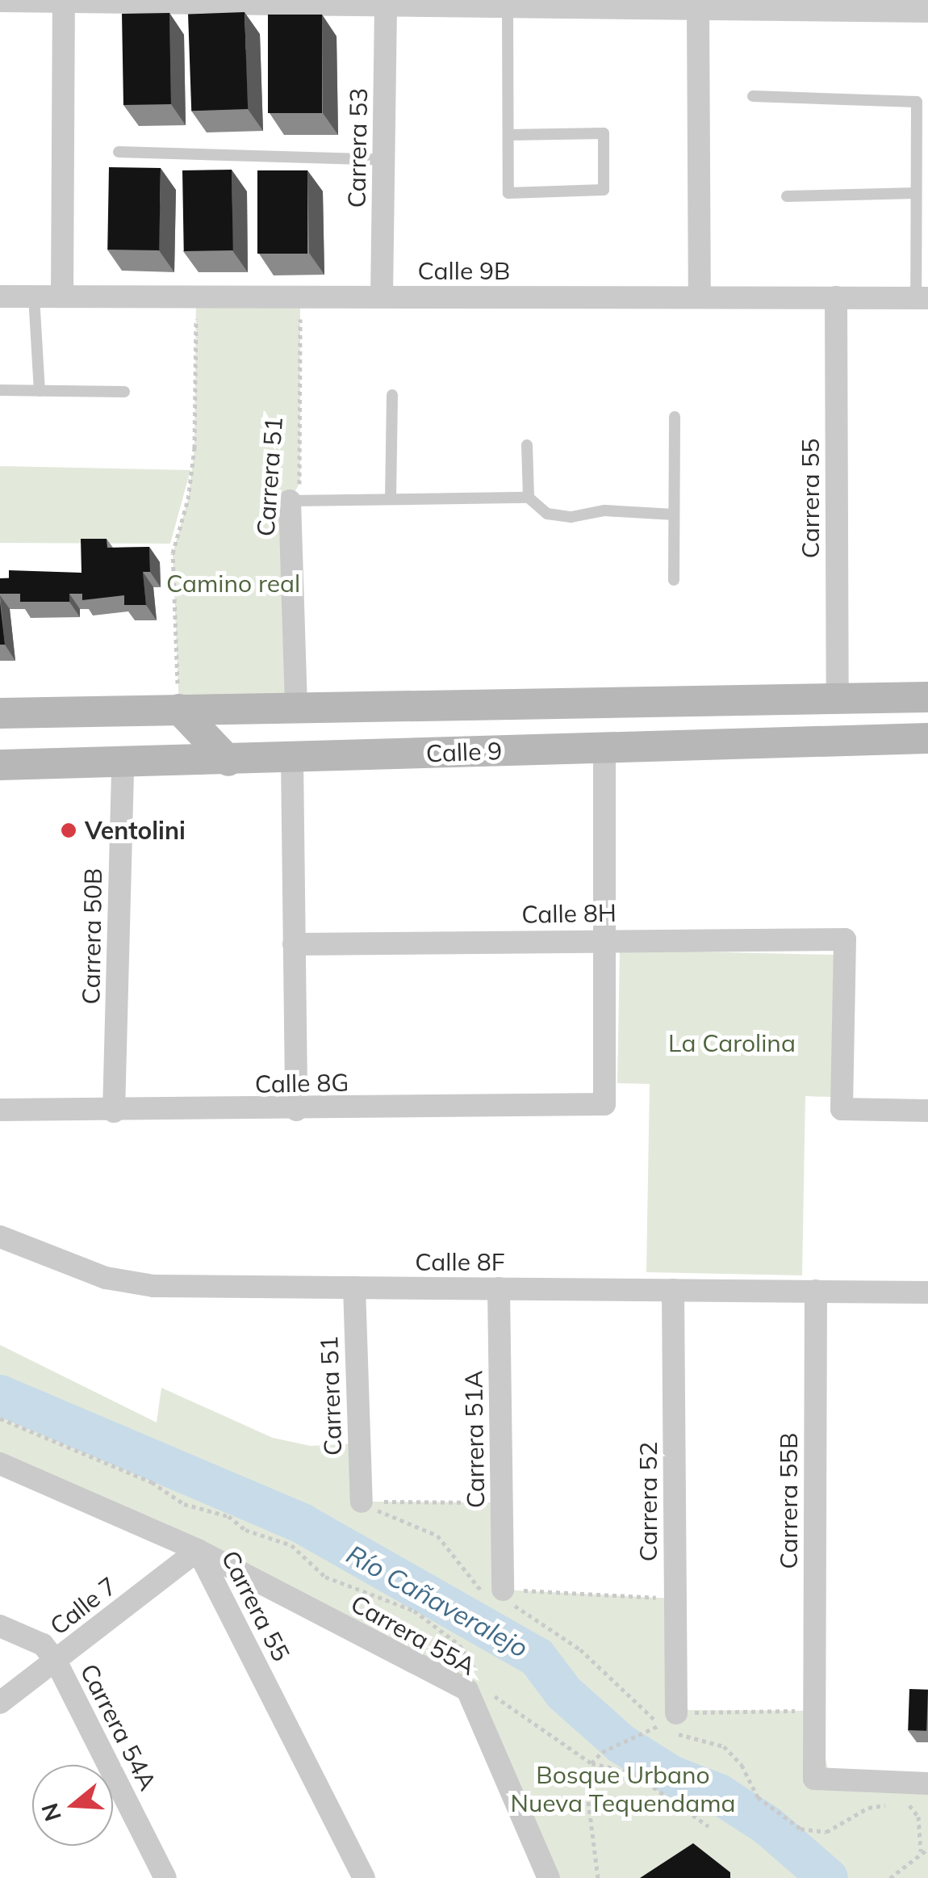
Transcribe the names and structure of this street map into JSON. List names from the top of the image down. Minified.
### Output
{"streets":{"main road":["Calle 9"],"street":["Carrera 53","Calle 9B","Carrera 51","Carrera 55","Calle 8H","Carrera 50B","Calle 8G","Calle 8F","Carrera 51A","Carrera 55B","Carrera 52","Calle 7","Carrera 55A","Carrera 54A"]},"crossings":[["Carrera 53","Calle 9B"],["Calle 9B","Carrera 51"],["Calle 9B","Carrera 55"],["Carrera 51","Calle 9"],["Carrera 51","Calle 8F"],["Carrera 55","Calle 9"],["Carrera 55","Calle 7"],["Carrera 55","Carrera 55A"],["Calle 9","Carrera 50B"],["Calle 8H","Calle 8G"],["Carrera 50B","Calle 8G"],["Calle 8F","Carrera 51A"],["Calle 8F","Carrera 55B"],["Calle 8F","Carrera 52"],["Calle 7","Carrera 55A"],["Calle 7","Carrera 54A"]],"water":["Río Cañaveralejo"],"parks":["Camino real","La Carolina","Bosque Urbano Nueva Tequendama"],"places":["Ventolini"],"north":"left"}
